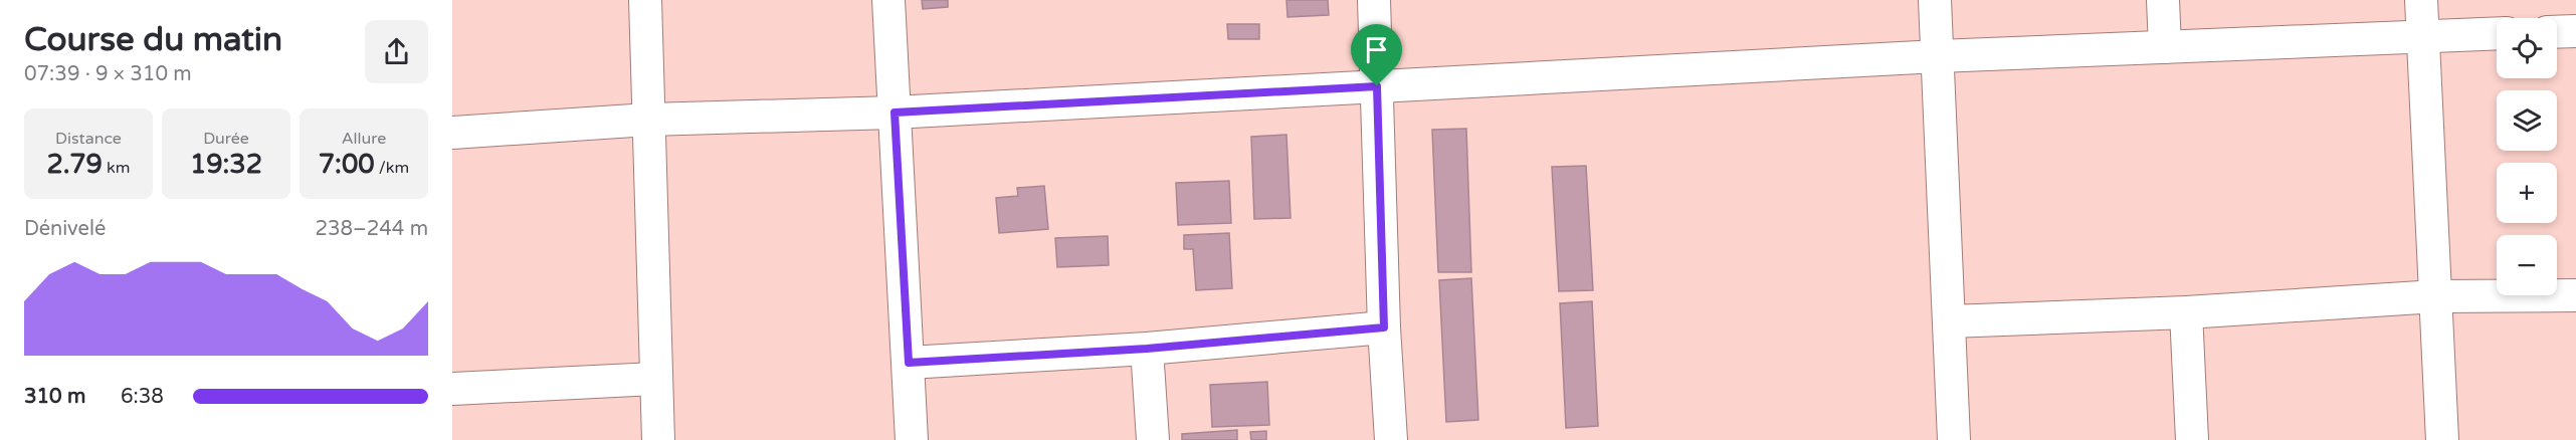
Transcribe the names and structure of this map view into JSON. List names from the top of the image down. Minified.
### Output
{"page":{"heading":["Course du matin","07:39 · 9 × 310 m"],"map_buttons":["+","−"],"stats":[["Distance","2.79 km"],["Durée","19:32"],["Allure","7:00 /km"]],"chart":["Dénivelé","238–244 m"],"list":[{"name":"310 m","note":"6:38"}]}}
